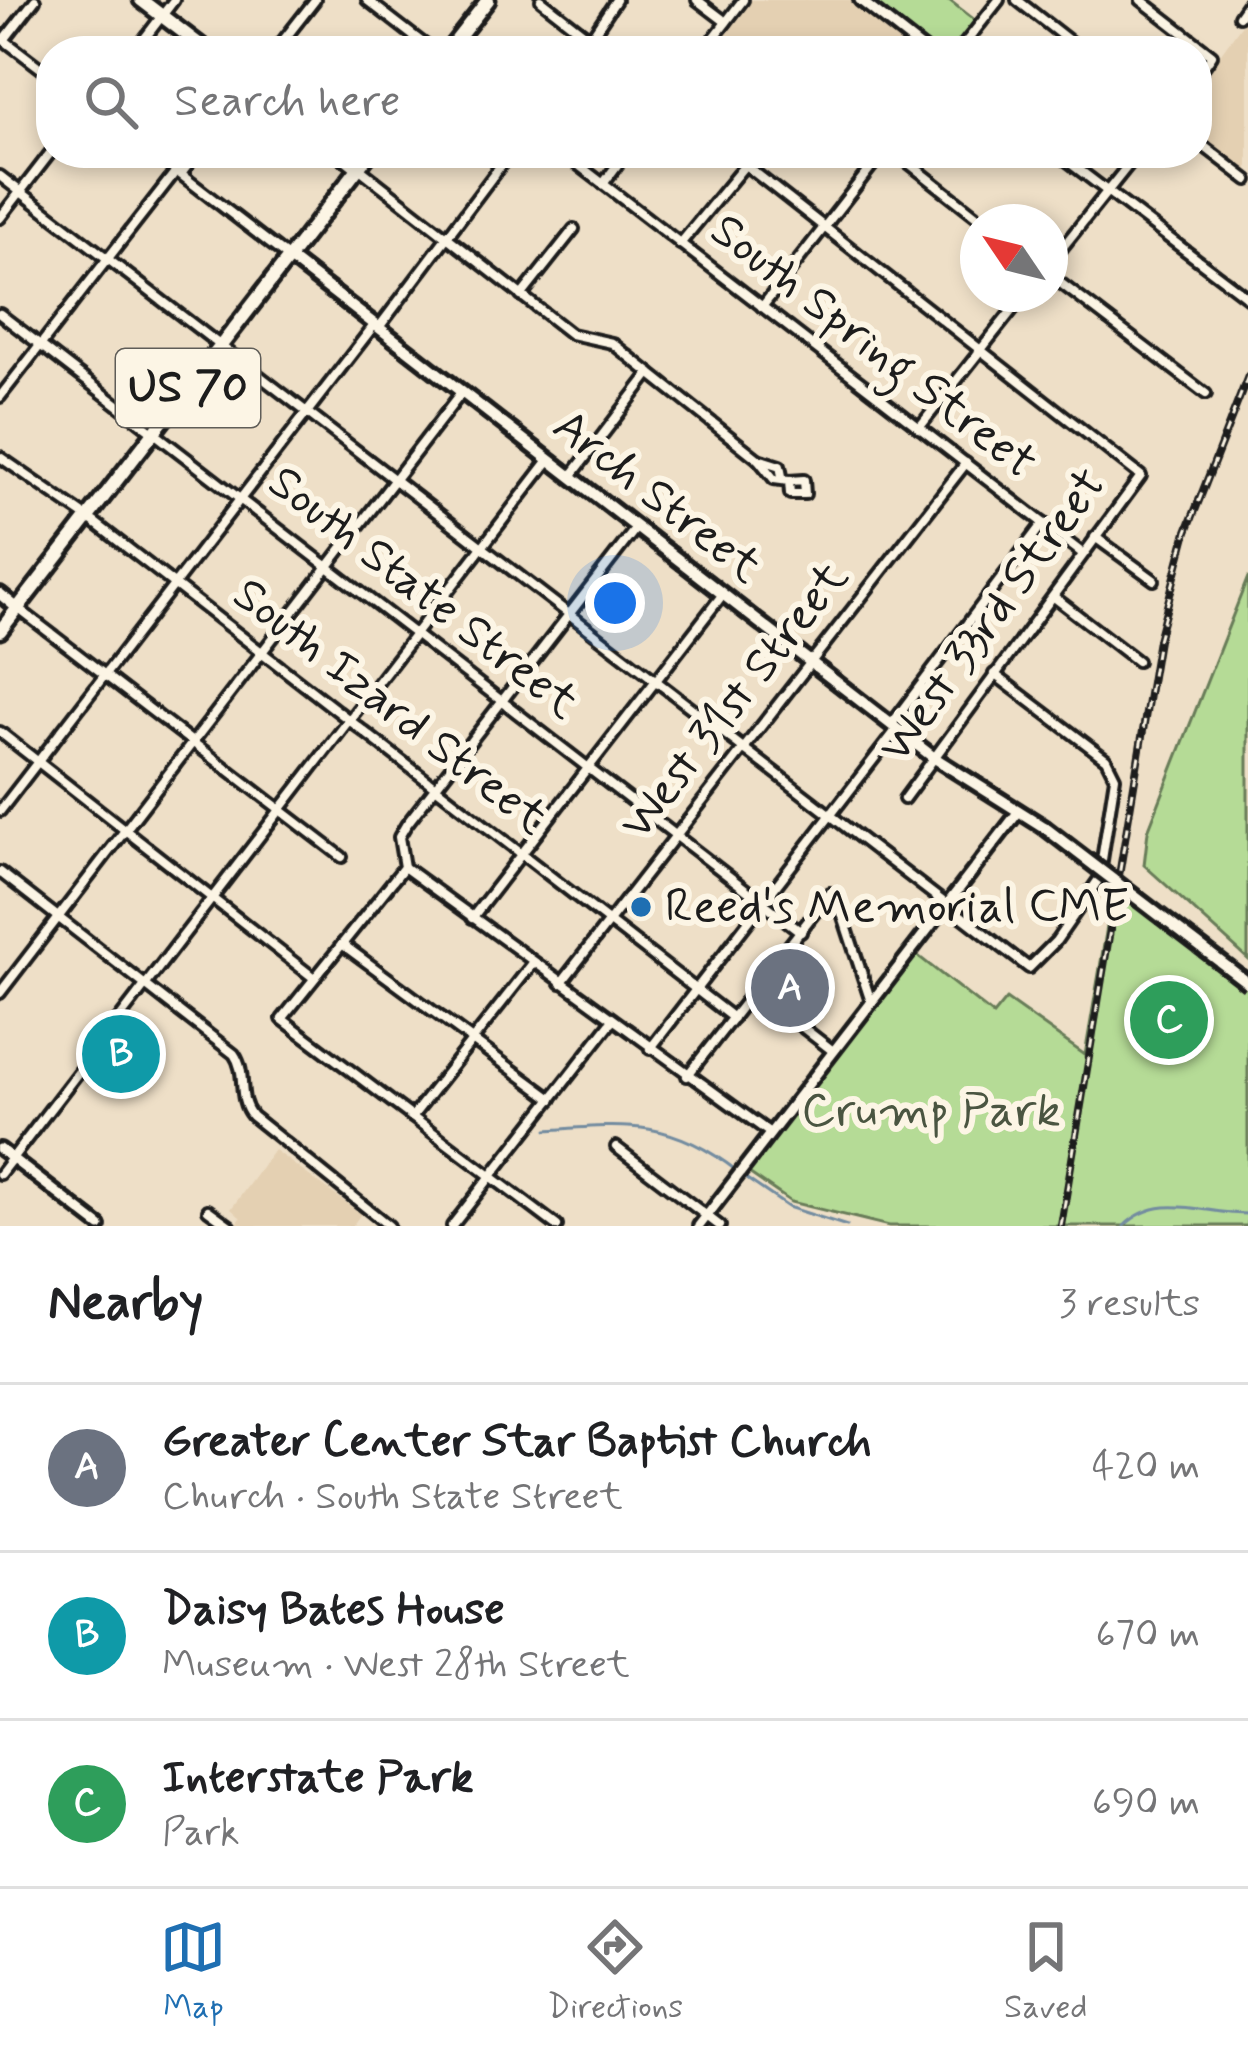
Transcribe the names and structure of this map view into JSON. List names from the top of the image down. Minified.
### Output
{"streets":{"main road":["US 70","Arch Street"],"street":["South Spring Street","South State Street","West 33rd Street","West 31st Street","South Izard Street"]},"crossings":[["South Spring Street","West 33rd Street"],["South Spring Street","West 31st Street"],["US 70","Arch Street"],["US 70","South State Street"],["US 70","South Izard Street"],["Arch Street","West 33rd Street"],["Arch Street","West 31st Street"],["South State Street","West 31st Street"],["West 31st Street","South Izard Street"]],"parks":["Crump Park"],"places":["Reed's Memorial CME"],"north":"top left","page":{"search":"Search here","pins":["A","C","B"],"heading":["Nearby","3 results"],"list":[{"mark":"A","name":"Greater Center Star Baptist Church","note":"Church · South State Street","value":"420 m"},{"mark":"B","name":"Daisy Bates House","note":"Museum · West 28th Street","value":"670 m"},{"mark":"C","name":"Interstate Park","note":"Park","value":"690 m"}],"nav":["Map","Directions","Saved"]}}
